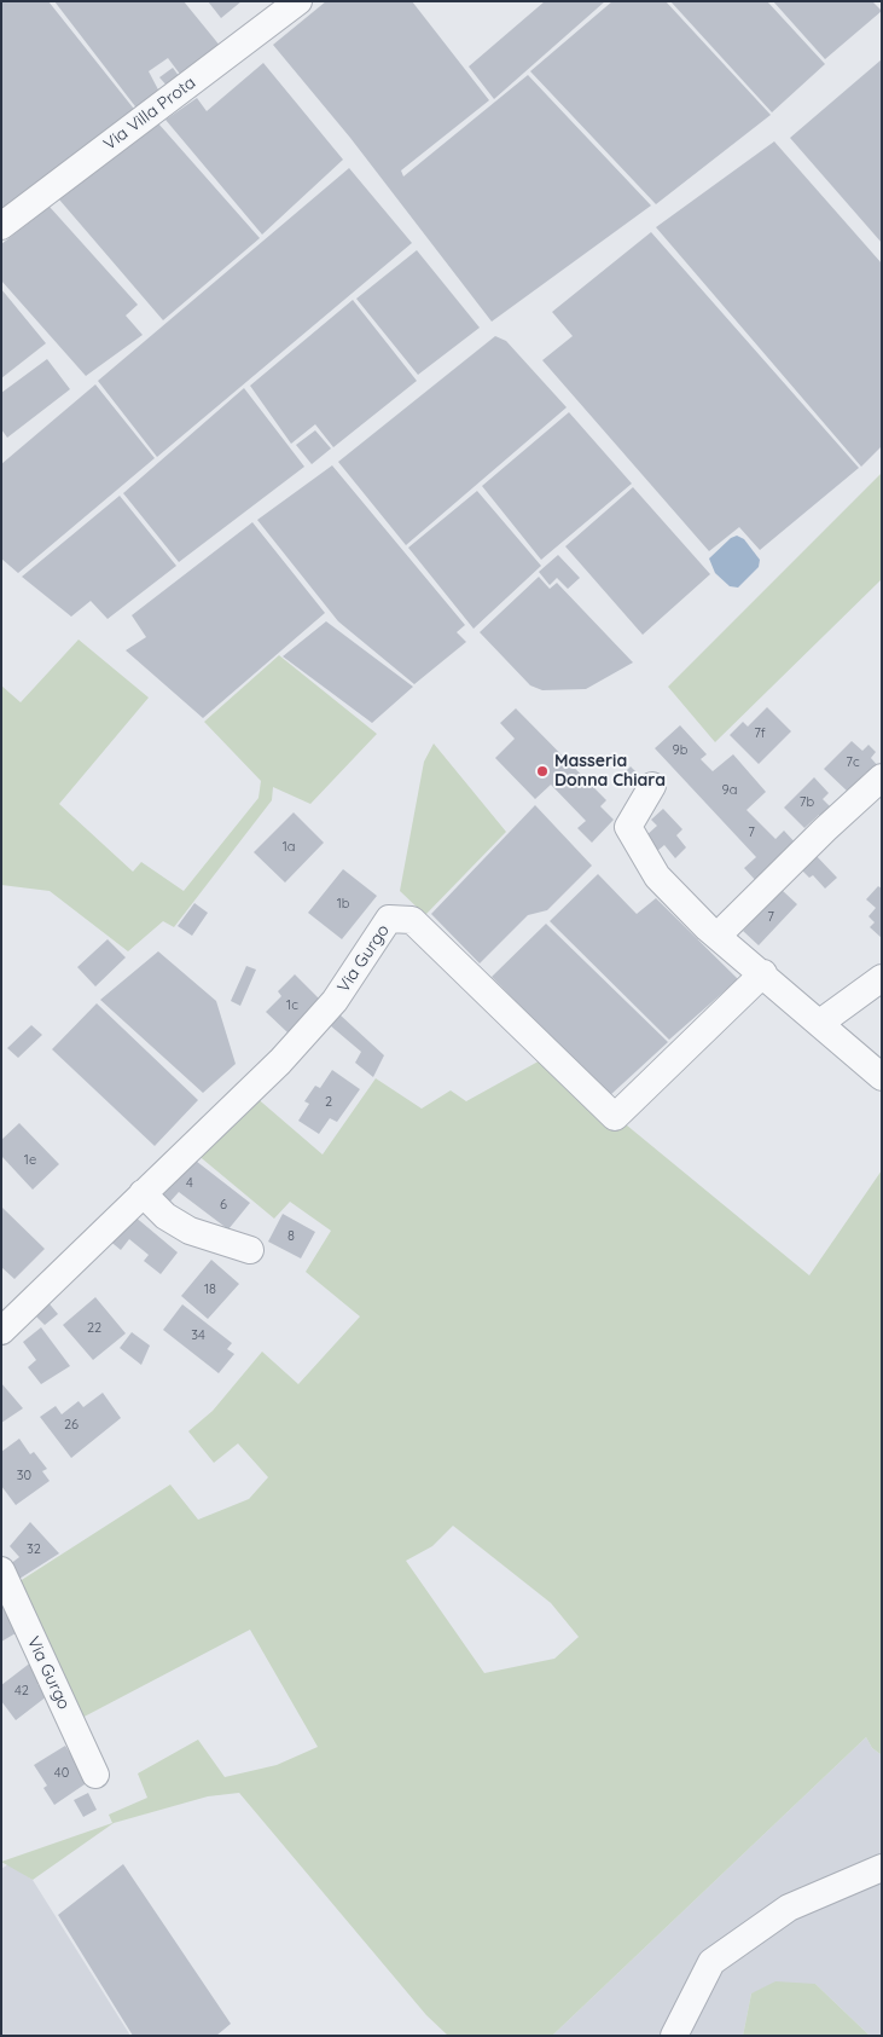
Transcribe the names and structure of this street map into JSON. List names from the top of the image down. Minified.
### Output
{"streets":{"street":["Via Villa Prota","Via Gurgo"]},"places":["Masseria Donna Chiara"],"house_numbers":["7f","9b","7c","9a","7b","7","1a","1b","7","1c","2","1e","4","6","8","18","22","34","26","30","32","42","40"]}
